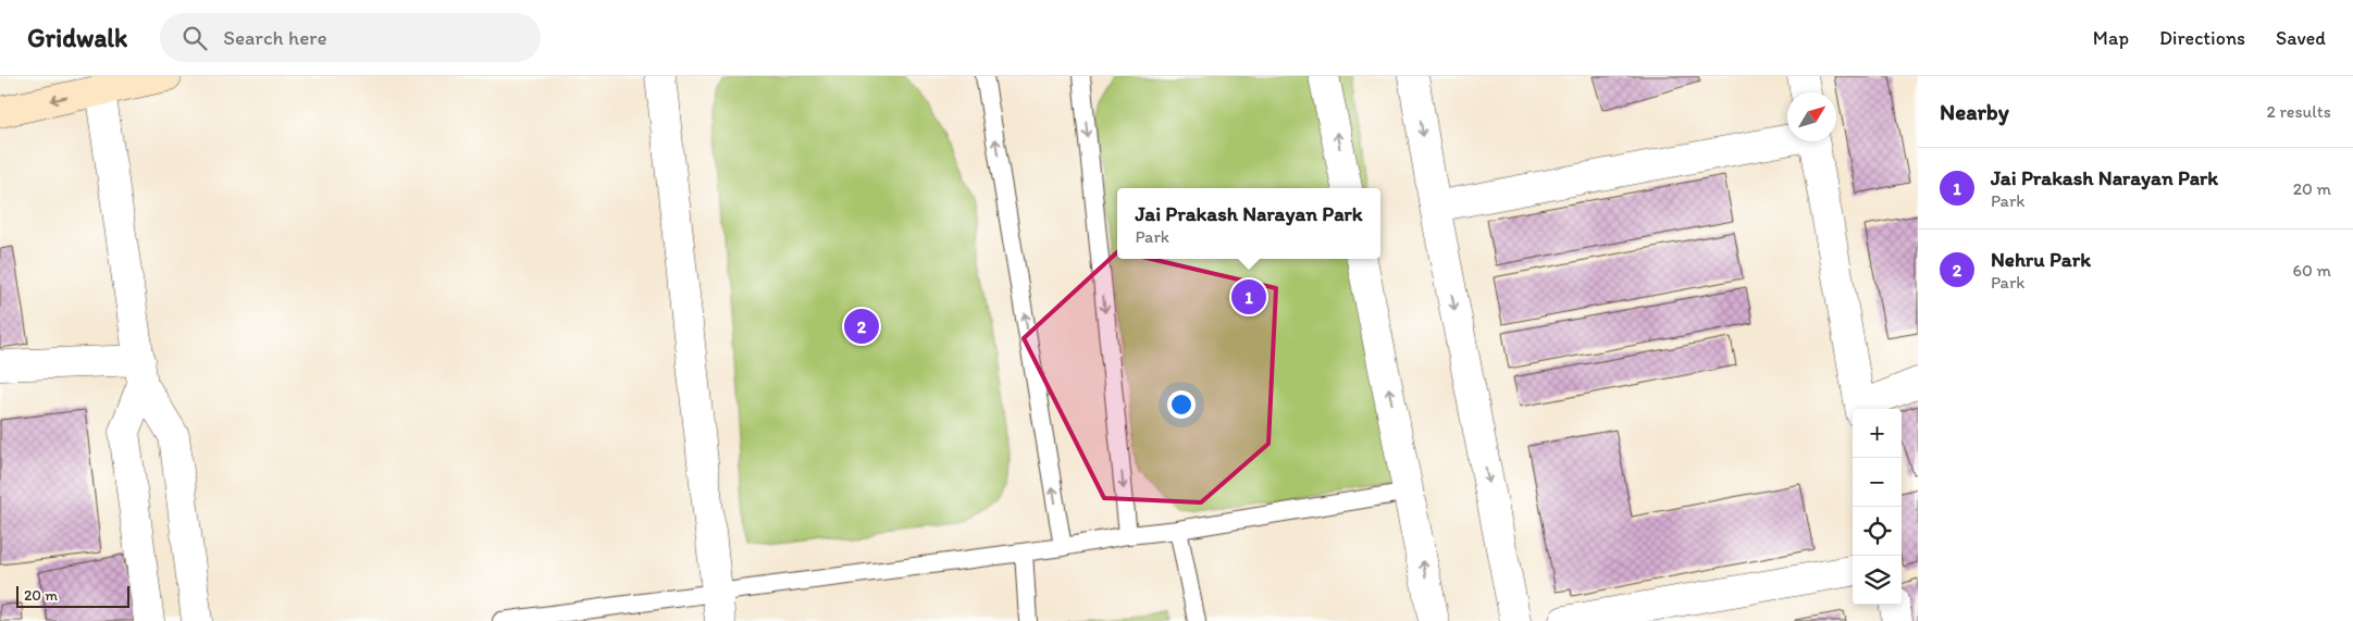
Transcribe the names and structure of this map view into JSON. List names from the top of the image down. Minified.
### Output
{"scale_bar":"20 m","north":"top right","page":{"header":"Gridwalk","search":"Search here","nav":["Map","Directions","Saved"],"heading":["Nearby","2 results"],"list":[{"mark":"1","name":"Jai Prakash Narayan Park","note":"Park","value":"20 m"},{"mark":"2","name":"Nehru Park","note":"Park","value":"60 m"}],"popup":["Jai Prakash Narayan Park","Park"],"pins":["1","2"],"map_buttons":["+","−"],"scale":"20 m"}}
